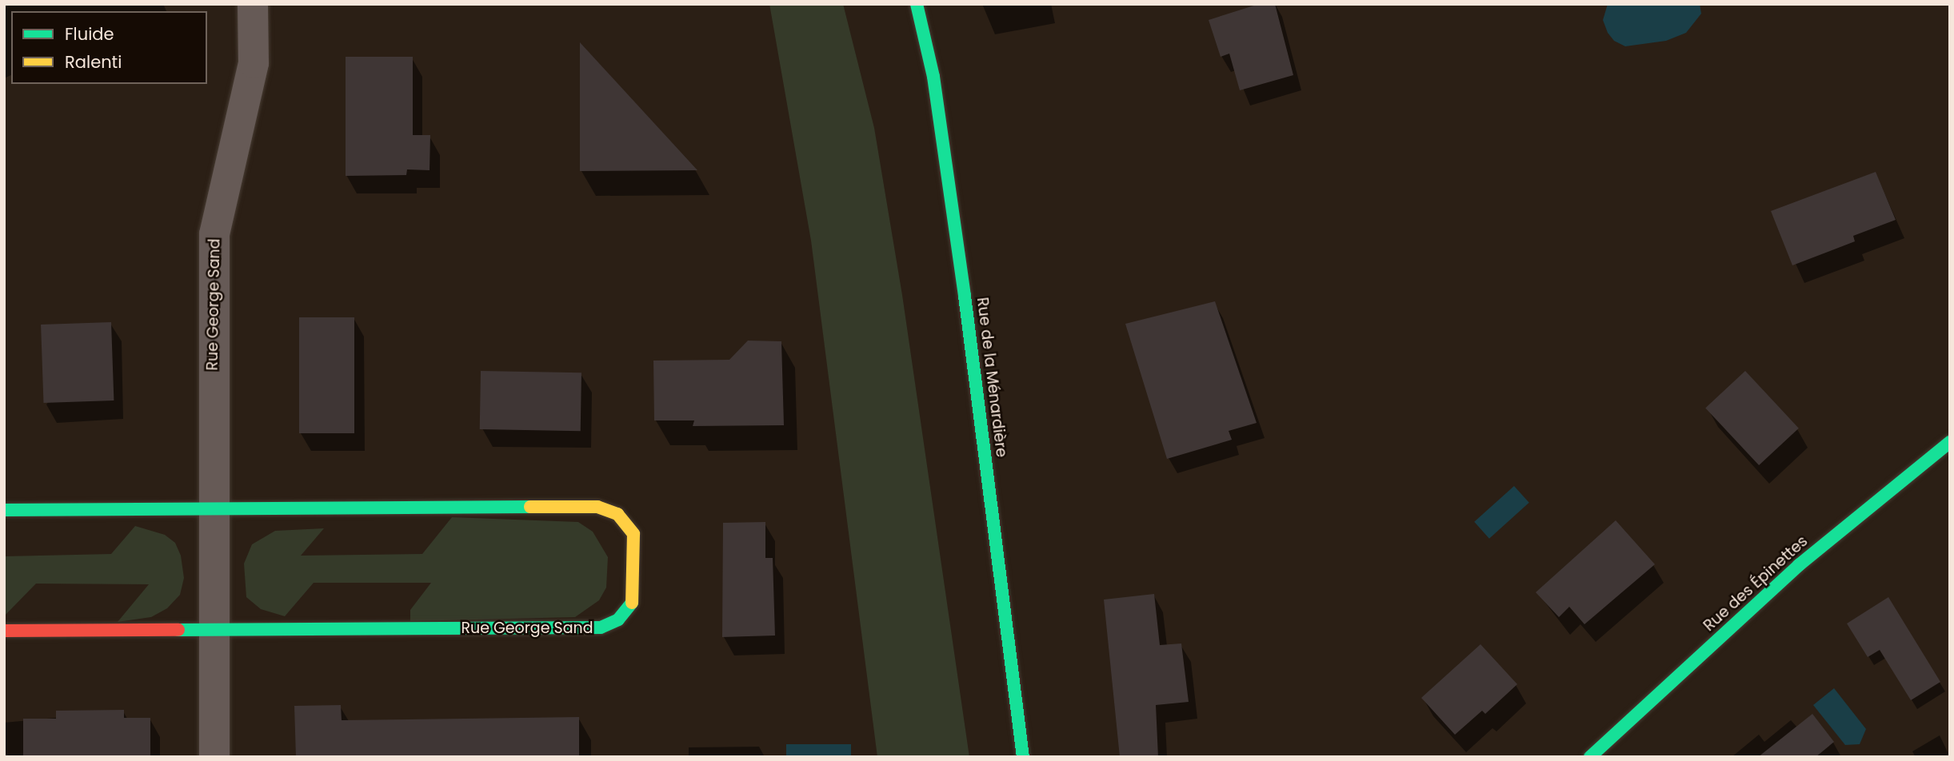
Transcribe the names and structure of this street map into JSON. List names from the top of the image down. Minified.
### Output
{"streets":{"street":["Rue George Sand","Rue de la Ménardière","Rue des Épinettes"]},"legend":["Fluide","Ralenti"]}
